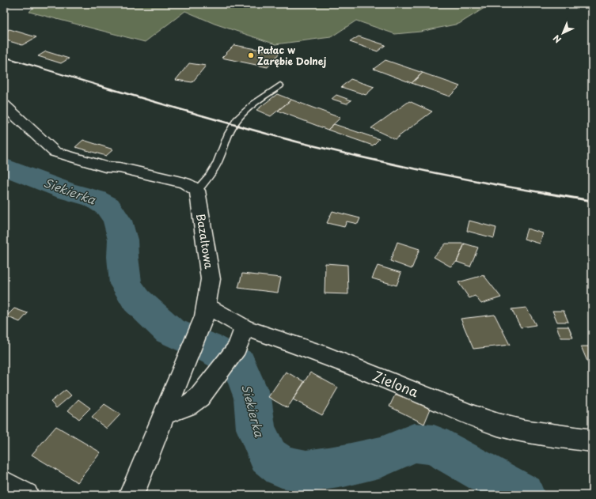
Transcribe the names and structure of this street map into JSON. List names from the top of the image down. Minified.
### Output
{"streets":{"street":["Bazaltowa","Zielona"]},"crossings":[["Bazaltowa","Zielona"]],"water":["Siekierka"],"places":["Pałac w Zarębie Dolnej"],"north":"bottom left"}
